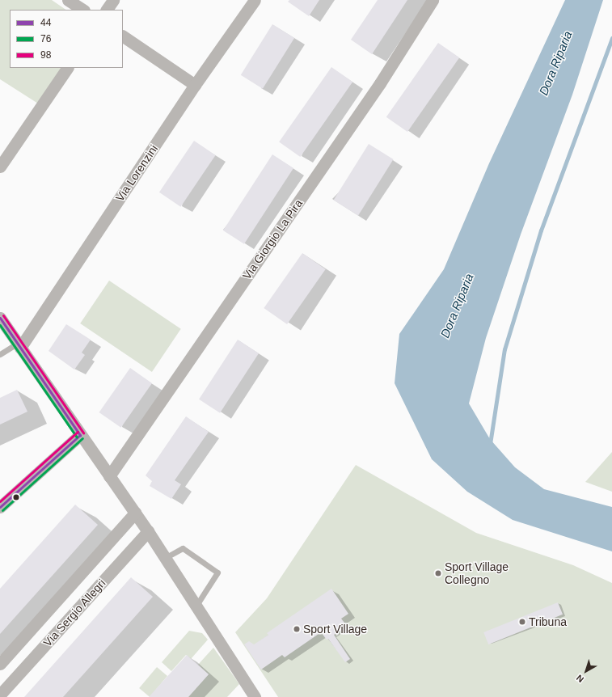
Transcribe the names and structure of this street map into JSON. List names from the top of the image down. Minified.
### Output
{"streets":{"street":["Via Lorenzini","Via Giorgio La Pira","Via Sergio Allegri"]},"water":["Dora Riparia"],"places":["Sport Village Collegno","Tribuna","Sport Village"],"lines":["transit line 98","transit line 44","transit line 76"],"legend":["44","76","98"],"north":"bottom left"}
